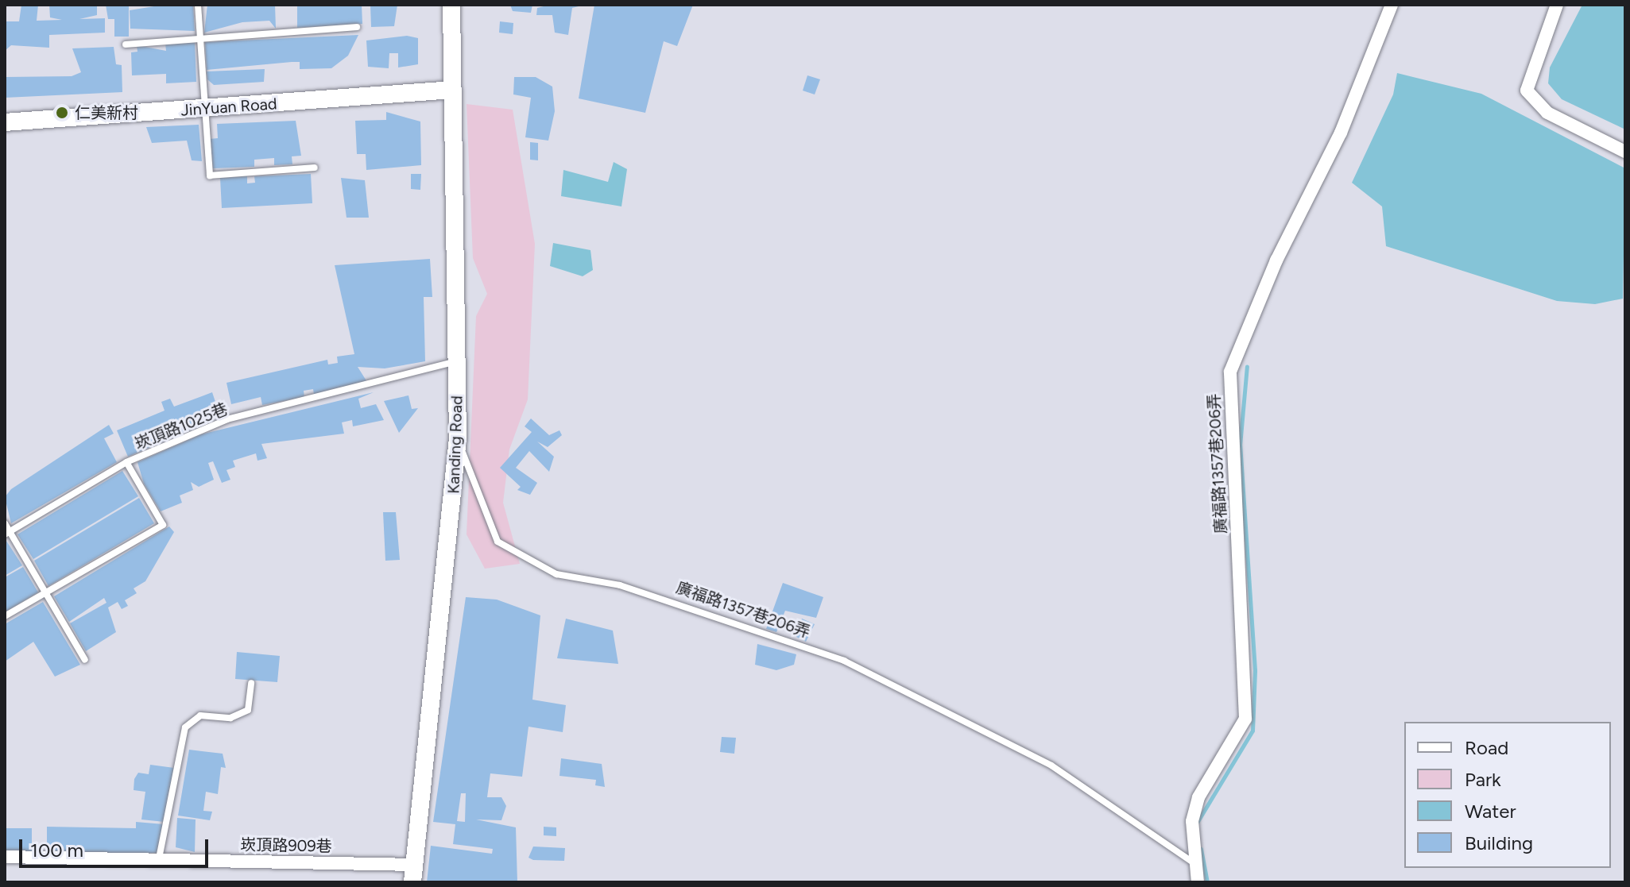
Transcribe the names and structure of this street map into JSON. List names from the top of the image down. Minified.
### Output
{"streets":{"street":["JinYuan Road","Kanding Road","廣福路1357巷206弄","崁頂路909巷"],"lane":["崁頂路1025巷"]},"crossings":[["JinYuan Road","Kanding Road"],["崁頂路1025巷","Kanding Road"],["Kanding Road","廣福路1357巷206弄"],["Kanding Road","崁頂路909巷"]],"places":["仁美新村"],"legend":["Road","Park","Water","Building"],"scale_bar":"100 m"}
